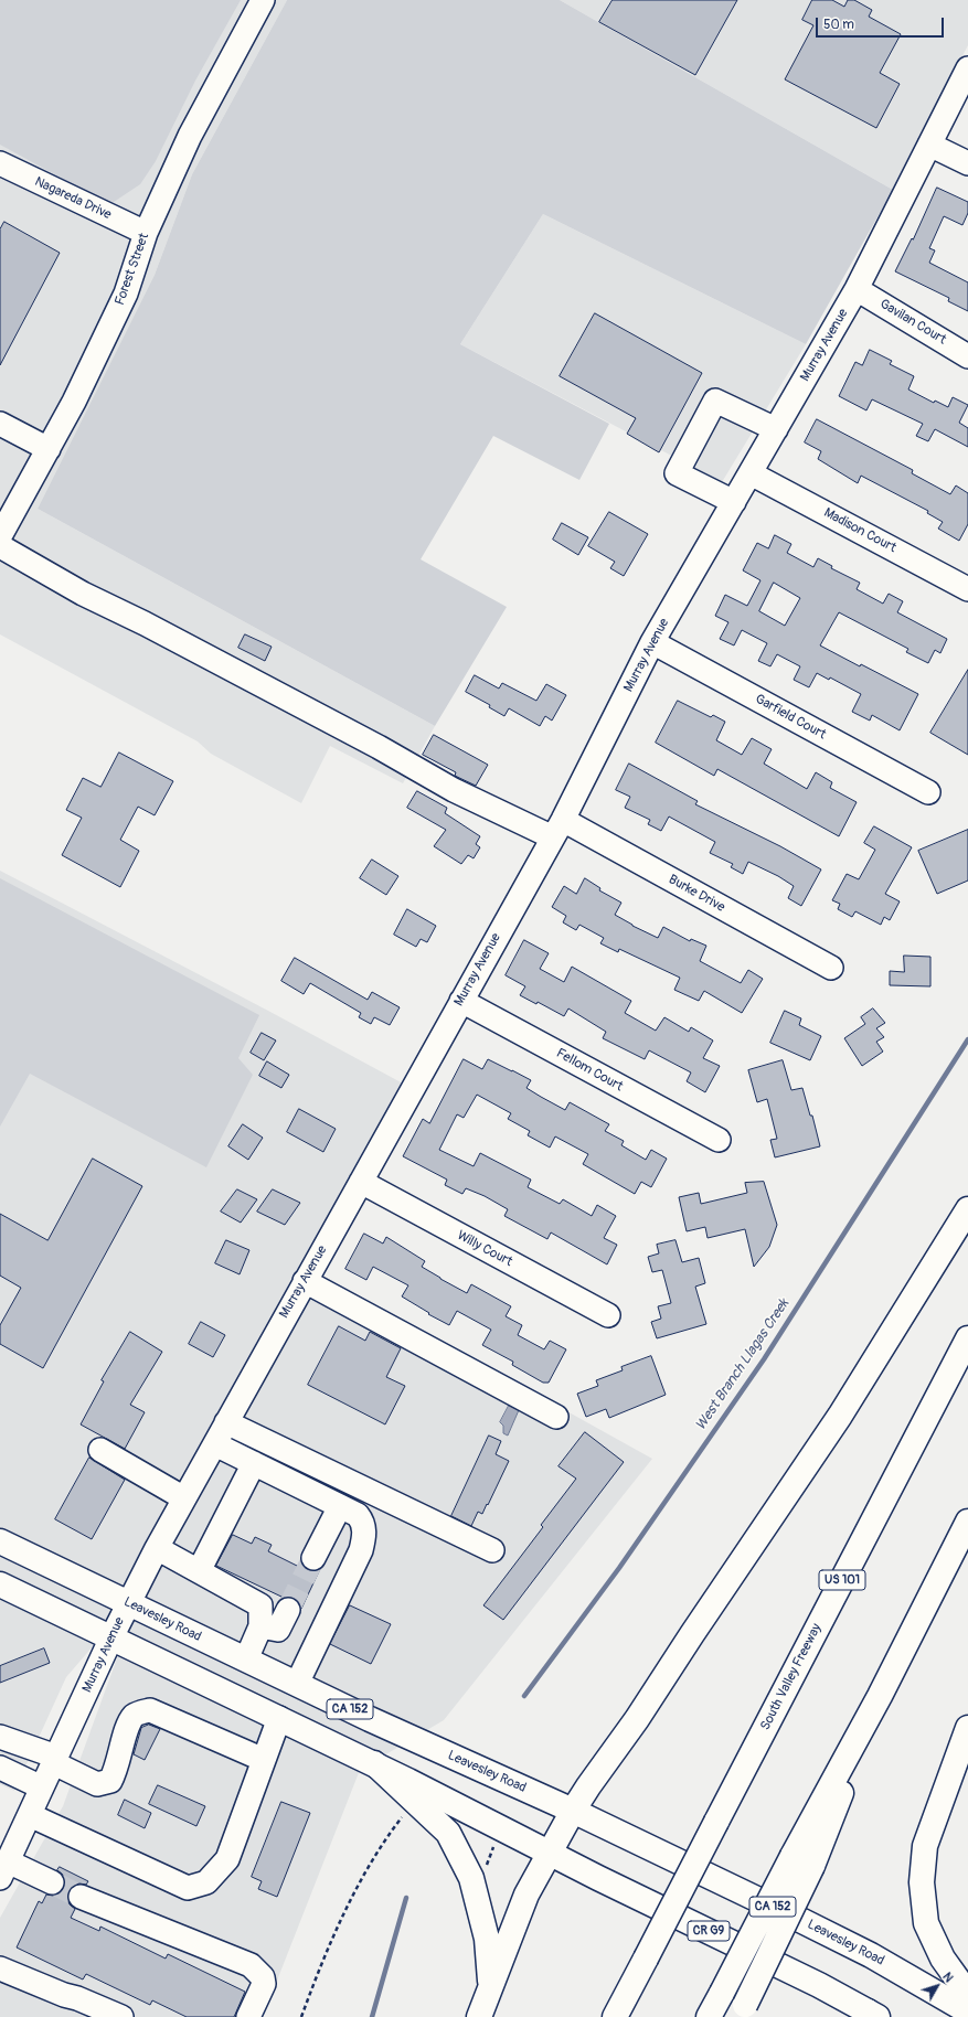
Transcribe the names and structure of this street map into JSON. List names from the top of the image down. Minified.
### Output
{"streets":{"main road":["US 101","Leavesley Road","South Valley Freeway","CA 152","CR G9"],"street":["Nagareda Drive","Forest Street","Gavilan Court","Murray Avenue","Madison Court","Garfield Court","Burke Drive","Fellom Court","Willy Court"]},"crossings":[["Nagareda Drive","Forest Street"],["Gavilan Court","Murray Avenue"],["Murray Avenue","Madison Court"],["Murray Avenue","Garfield Court"],["Murray Avenue","Burke Drive"],["Murray Avenue","Fellom Court"],["Murray Avenue","Willy Court"],["Murray Avenue","Leavesley Road"],["Murray Avenue","CA 152"],["CA 152","CR G9"]],"water":["West Branch Llagas Creek"],"scale_bar":"50 m","north":"top right"}
